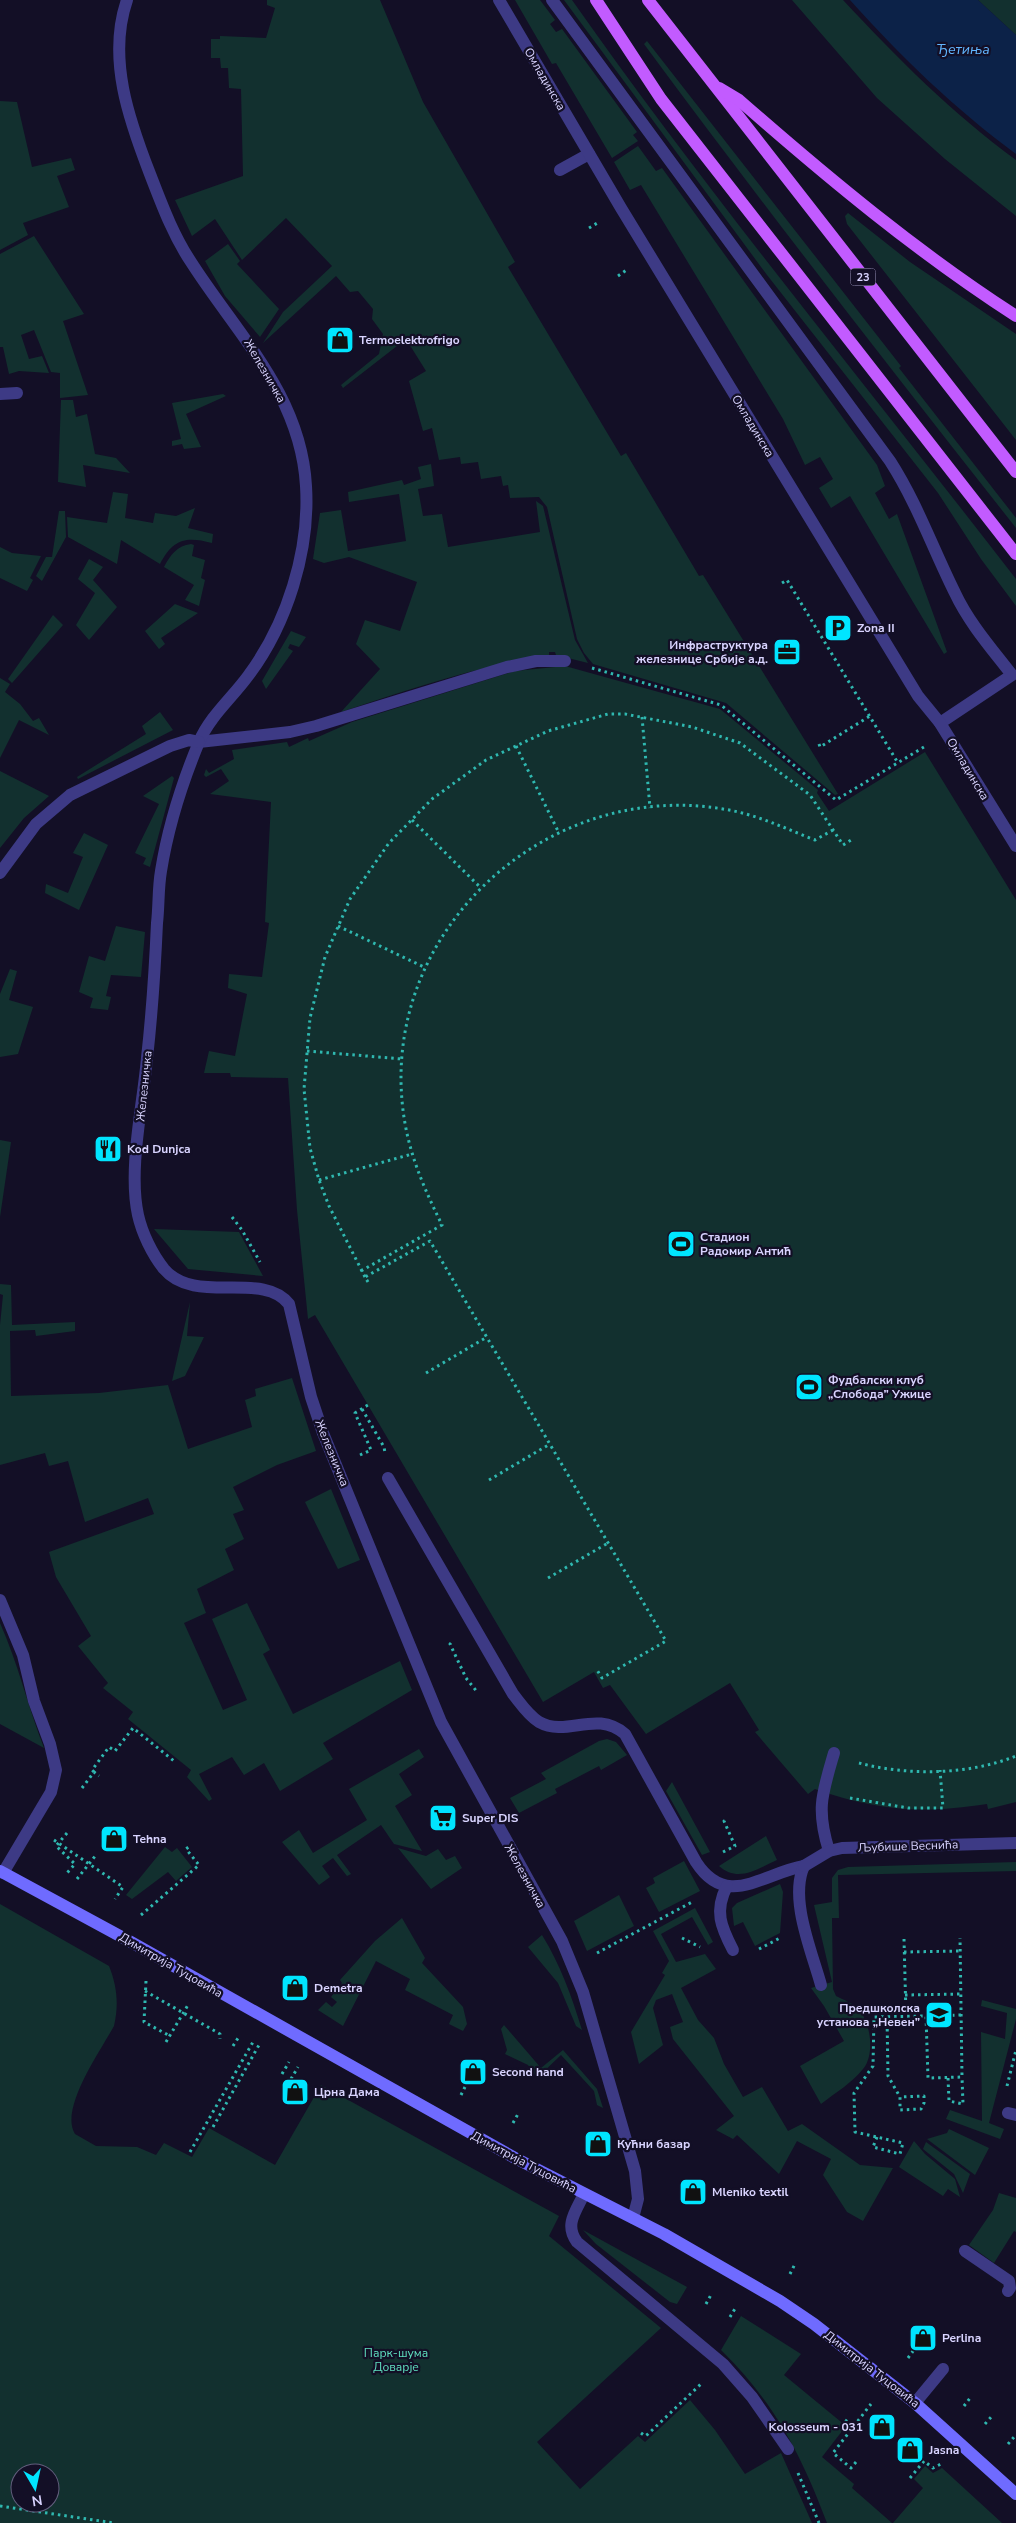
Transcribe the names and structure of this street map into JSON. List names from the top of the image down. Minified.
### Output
{"streets":{"main road":["23"],"street":["Омладинска","Железничка","Љубише Веснића","Димитрија Туцовића"]},"crossings":[["Железничка","Димитрија Туцовића"]],"water":["Ђетиња"],"parks":["Парк-шума Доварје"],"places":{"shop":["Termoelektrofrigo","Tehna","Demetra","Second hand","Црна Дама","Кућни базар","Mleniko textil","Perlina","Kolosseum - 031","Jasna"],"parking":["Zona II"],"office":["Инфраструктура железнице Србије а.д."],"restaurant":["Kod Dunjca"],"sports":["Стадион Радомир Антић","Фудбалски клуб „Слобода” Ужице"],"supermarket":["Super DIS"],"school or university":["Предшколска установа „Невен”"]},"north":"bottom"}
